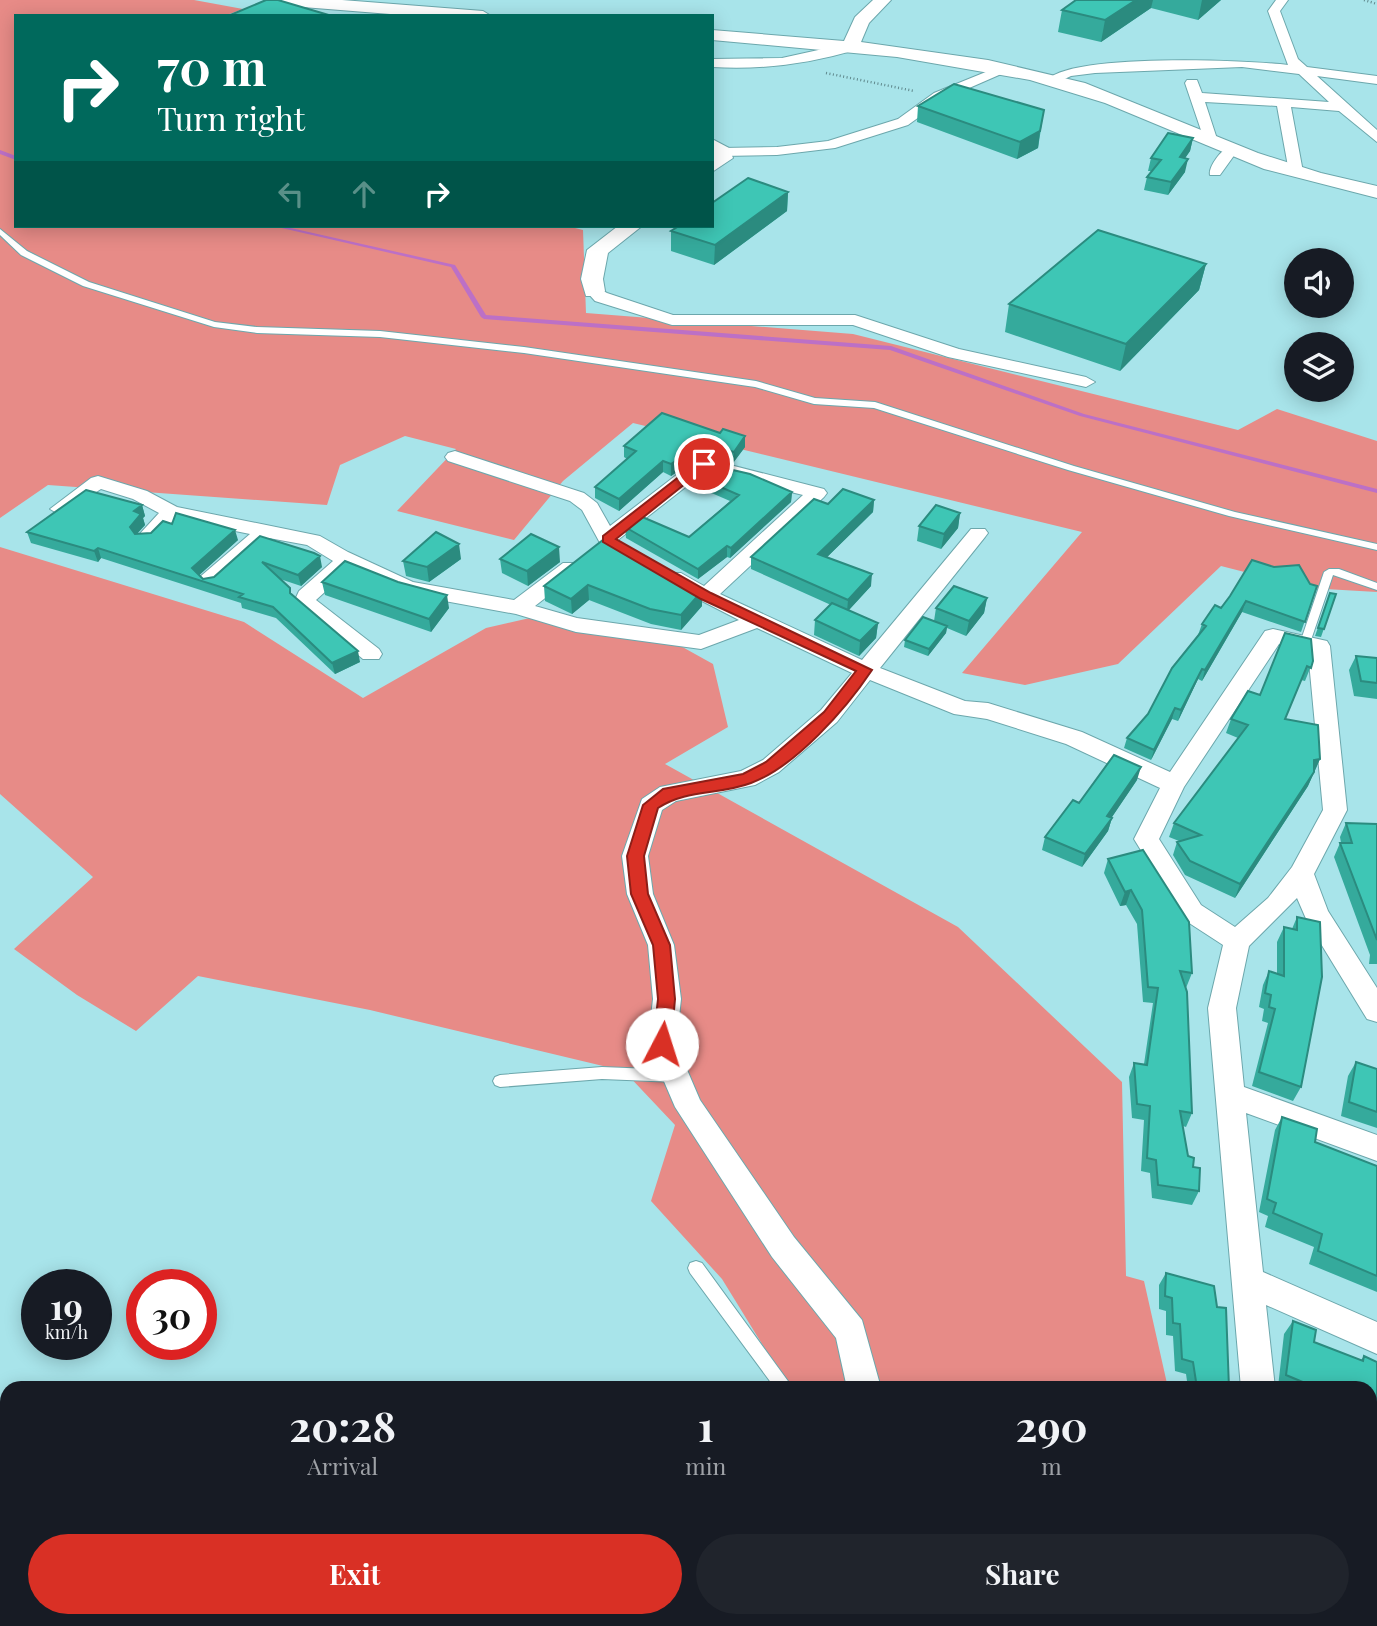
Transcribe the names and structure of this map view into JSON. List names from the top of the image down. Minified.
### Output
{"page":{"turn":["70 m","Turn right"],"speed":"19 km/h","limit":"30","eta":["20:28","Arrival","1","min","290","m"],"buttons":["Exit","Share"]}}
